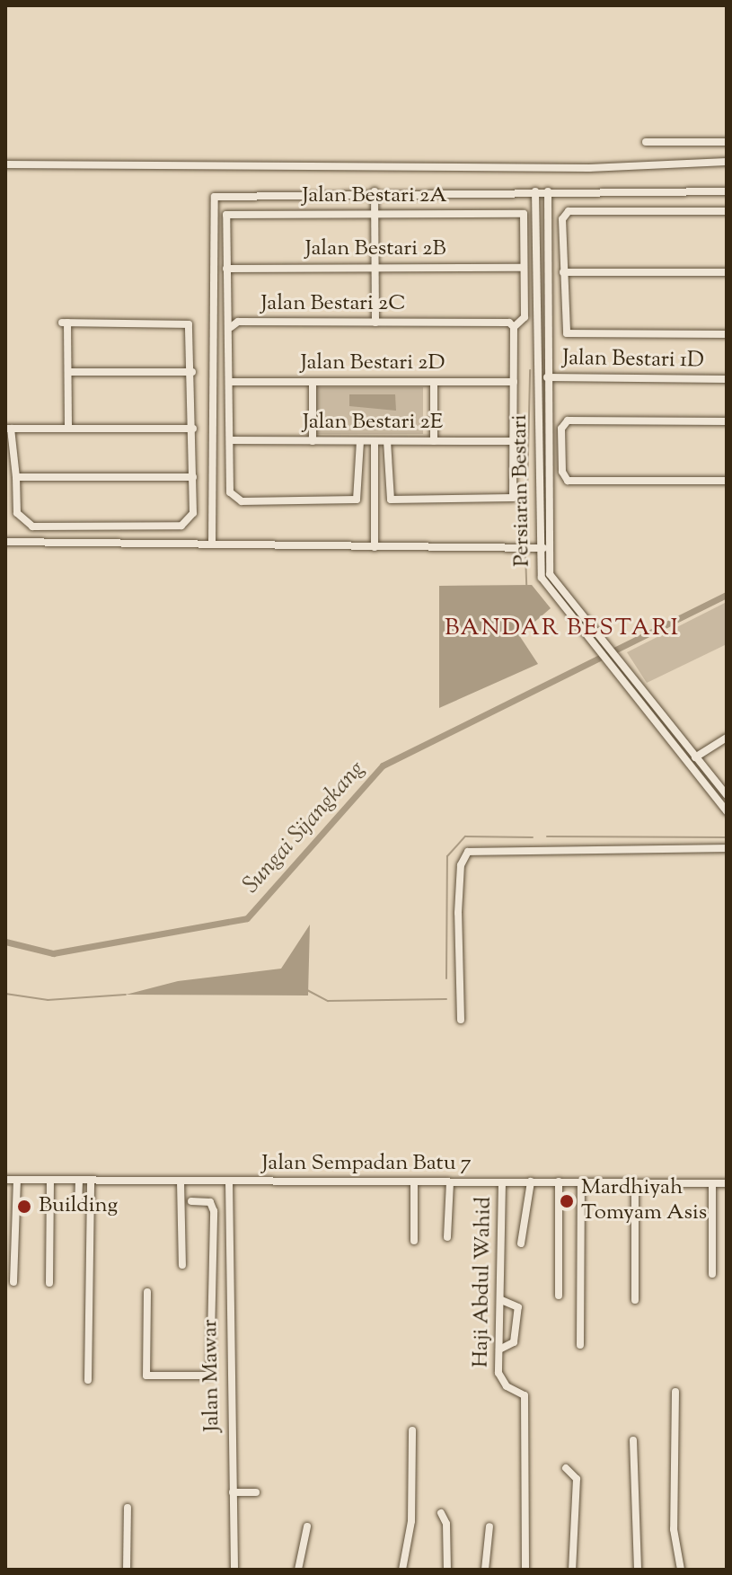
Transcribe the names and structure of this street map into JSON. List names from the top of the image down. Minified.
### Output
{"streets":{"street":["Jalan Bestari 2A","Jalan Bestari 2B","Jalan Bestari 2C","Jalan Bestari 1D","Jalan Bestari 2D","Jalan Bestari 2E","Persiaran Bestari","Jalan Sempadan Batu 7","Haji Abdul Wahid","Jalan Mawar"]},"crossings":[["Jalan Bestari 2A","Jalan Bestari 2B"],["Jalan Bestari 2C","Jalan Bestari 2D"],["Jalan Bestari 2C","Jalan Bestari 2E"],["Jalan Bestari 1D","Persiaran Bestari"],["Jalan Sempadan Batu 7","Haji Abdul Wahid"],["Jalan Sempadan Batu 7","Jalan Mawar"]],"districts":["BANDAR BESTARI"],"water":["Sungai Sijangkang"],"places":["Mardhiyah Tomyam Asis","Building"]}
